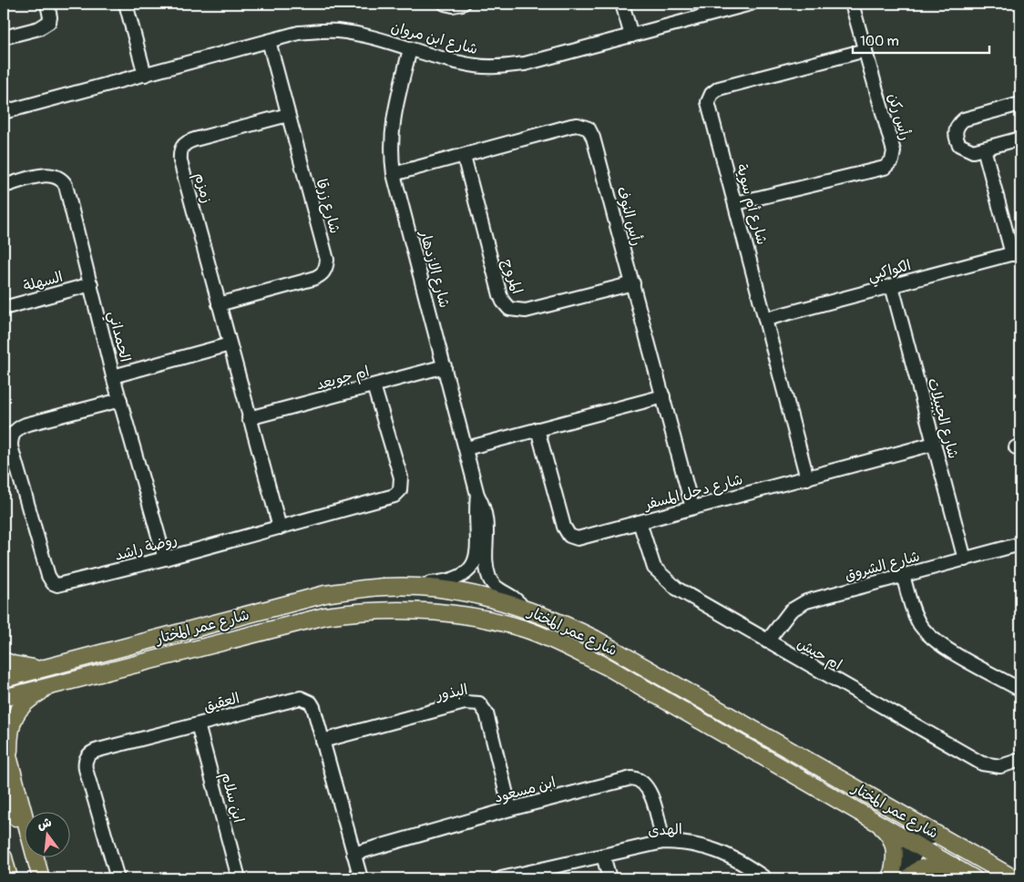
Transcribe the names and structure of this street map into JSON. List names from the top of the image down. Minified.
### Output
{"streets":{"main road":["شارع عمر المختار"],"street":["شارع ابن مروان","رأس ركن","زمزم","شارع أم سوية","شارع زرقا","رأس النوف","شارع الازدهار","الكواكبي","المروج","السهلة","الحمداني","ام جويعد","شارع الجبيلات","شارع دحل المسفر","روضة راشد","شارع الشروق","ام حيش","البذور","العقيق","ابن مسعود","ابن سلام","الهدى"]},"crossings":[["شارع ابن مروان","شارع زرقا"],["شارع ابن مروان","شارع الازدهار"],["رأس ركن","شارع أم سوية"],["زمزم","شارع زرقا"],["زمزم","ام جويعد"],["زمزم","روضة راشد"],["شارع أم سوية","الكواكبي"],["شارع أم سوية","شارع دحل المسفر"],["رأس النوف","شارع الازدهار"],["رأس النوف","المروج"],["رأس النوف","شارع دحل المسفر"],["شارع الازدهار","ام جويعد"],["شارع الازدهار","شارع عمر المختار"],["الكواكبي","شارع الجبيلات"],["السهلة","الحمداني"],["الحمداني","روضة راشد"],["ام جويعد","روضة راشد"],["شارع الجبيلات","شارع دحل المسفر"],["شارع الجبيلات","شارع الشروق"],["شارع دحل المسفر","ام حيش"],["شارع الشروق","ام حيش"],["البذور","العقيق"],["البذور","ابن مسعود"],["العقيق","ابن مسعود"],["العقيق","ابن سلام"],["ابن مسعود","الهدى"]],"scale_bar":"100 m","north":"top"}
